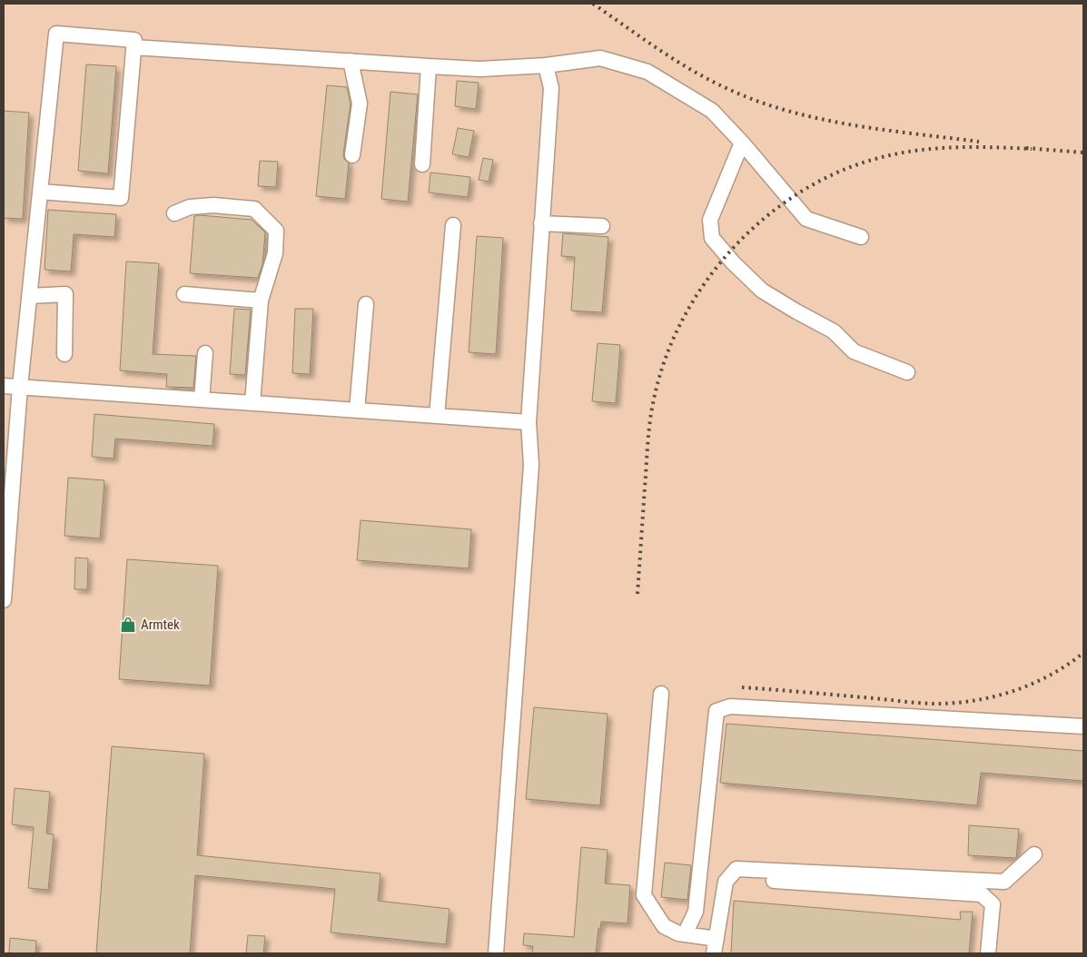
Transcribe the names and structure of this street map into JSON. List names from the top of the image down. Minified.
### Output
{"places":{"shop":["Armtek"]}}
